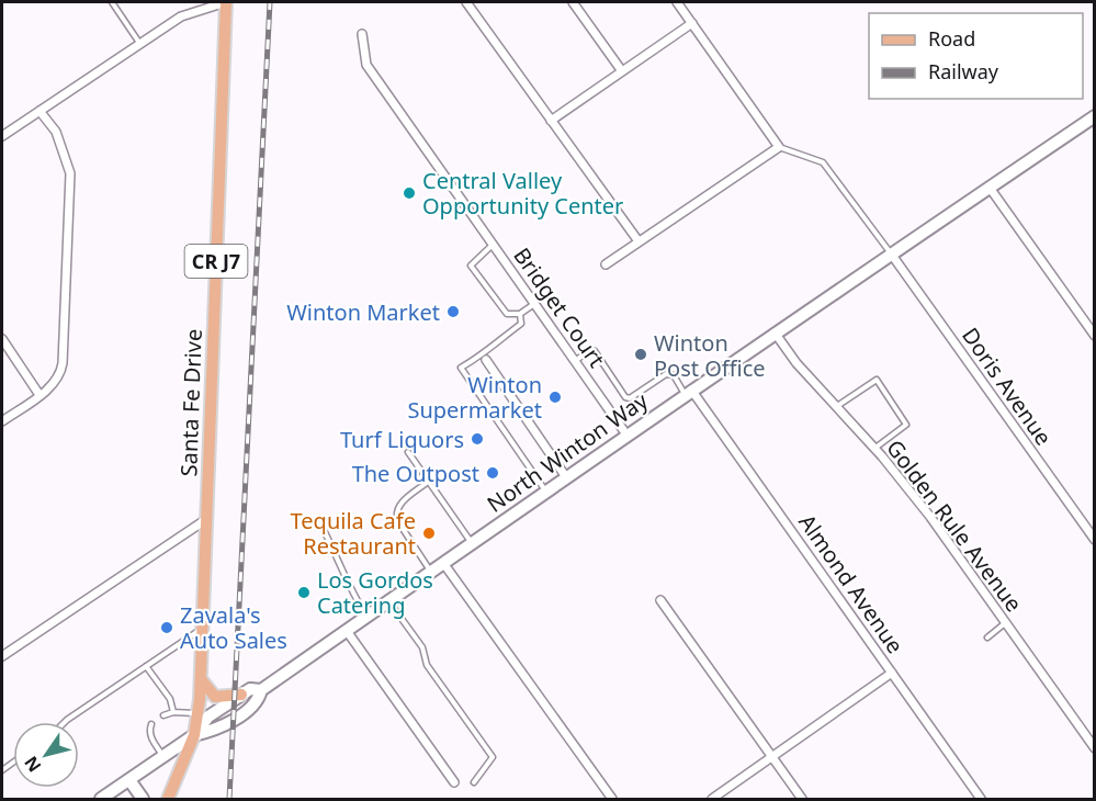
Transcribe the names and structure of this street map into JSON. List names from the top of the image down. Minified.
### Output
{"streets":{"main road":["CR J7","Santa Fe Drive","North Winton Way"],"street":["Bridget Court","Doris Avenue","Golden Rule Avenue","Almond Avenue"]},"crossings":[["Bridget Court","North Winton Way"],["Doris Avenue","North Winton Way"],["Santa Fe Drive","North Winton Way"],["North Winton Way","Golden Rule Avenue"],["North Winton Way","Almond Avenue"]],"places":["Central Valley Opportunity Center","Winton Market","Winton Post Office","Winton Supermarket","Turf Liquors","The Outpost","Tequila Cafe Restaurant","Los Gordos Catering","Zavala's Auto Sales"],"legend":["Road","Railway"],"north":"bottom left"}
